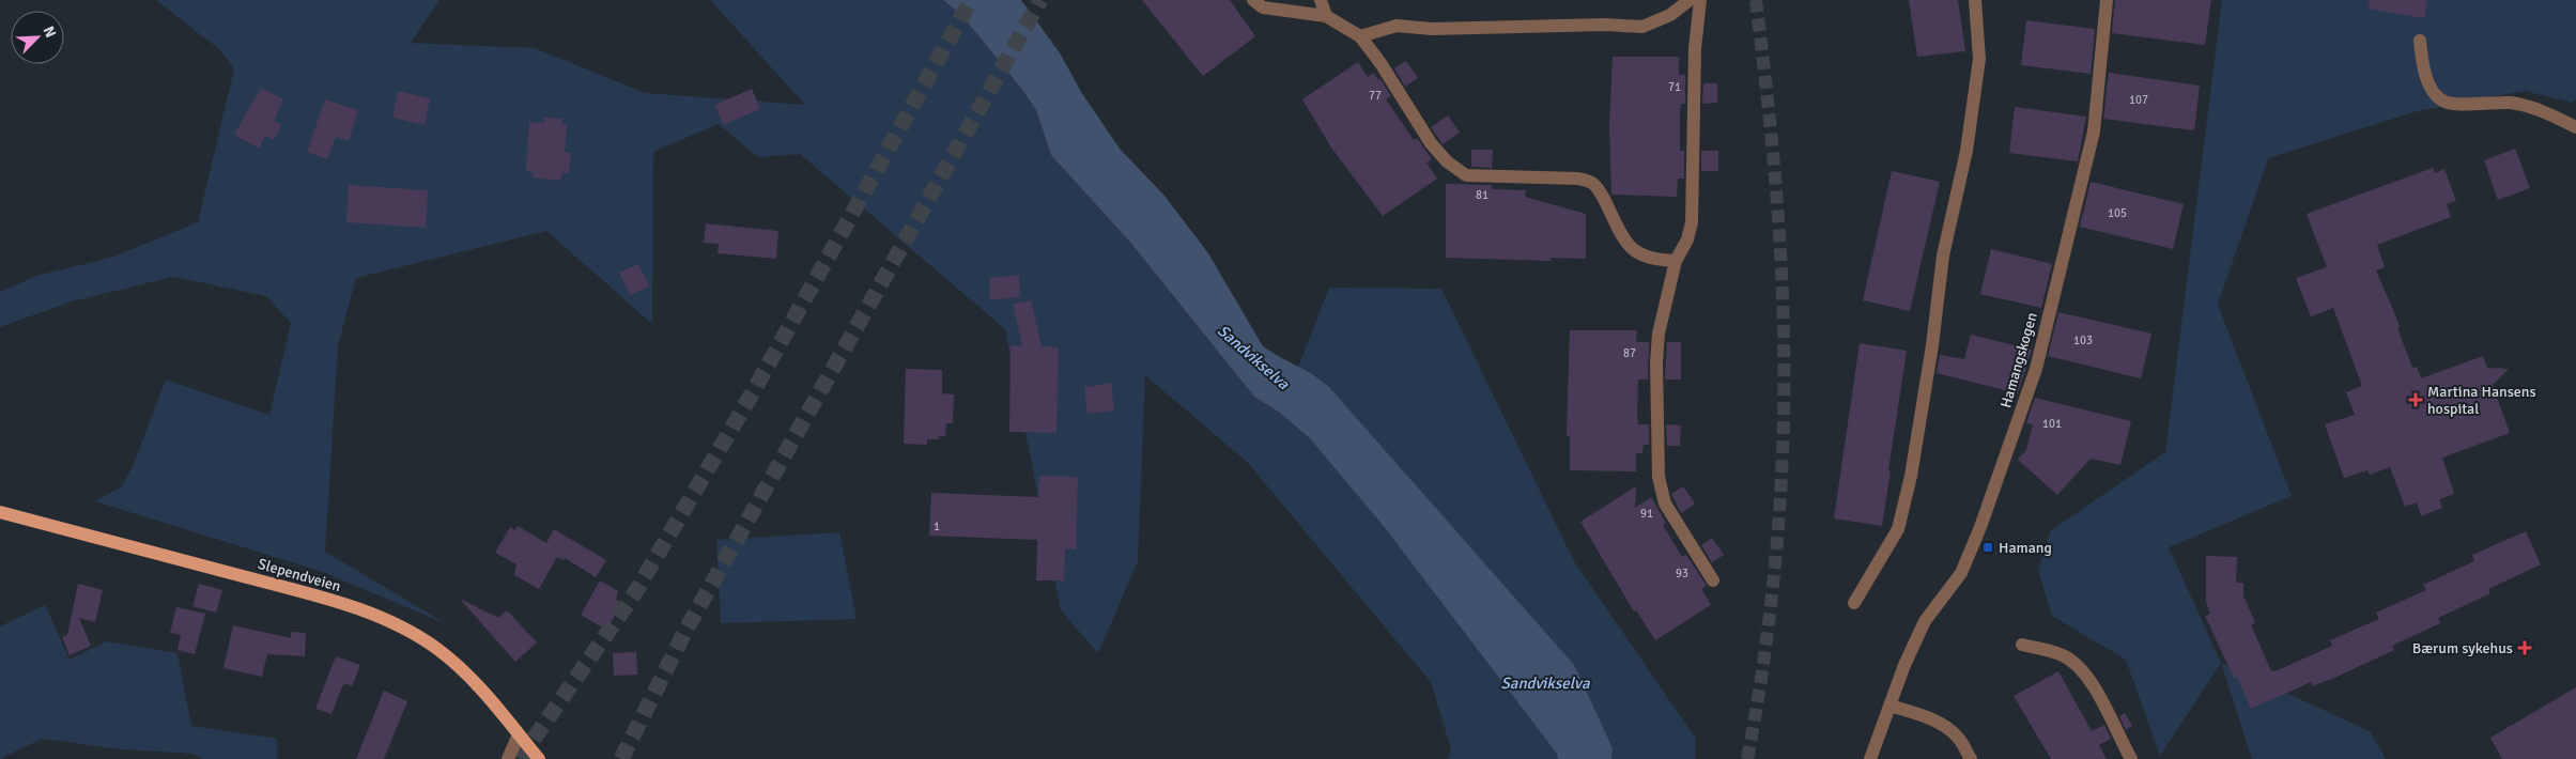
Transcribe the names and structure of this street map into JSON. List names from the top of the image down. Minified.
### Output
{"streets":{"main road":["Slependveien"],"street":["Hamangskogen"]},"water":["Sandvikselva"],"places":{"health":["Martina Hansens hospital","Bærum sykehus"],"transit":["Hamang"]},"house_numbers":["71","77","107","81","105","103","87","101","91","1","93"],"north":"top right"}
